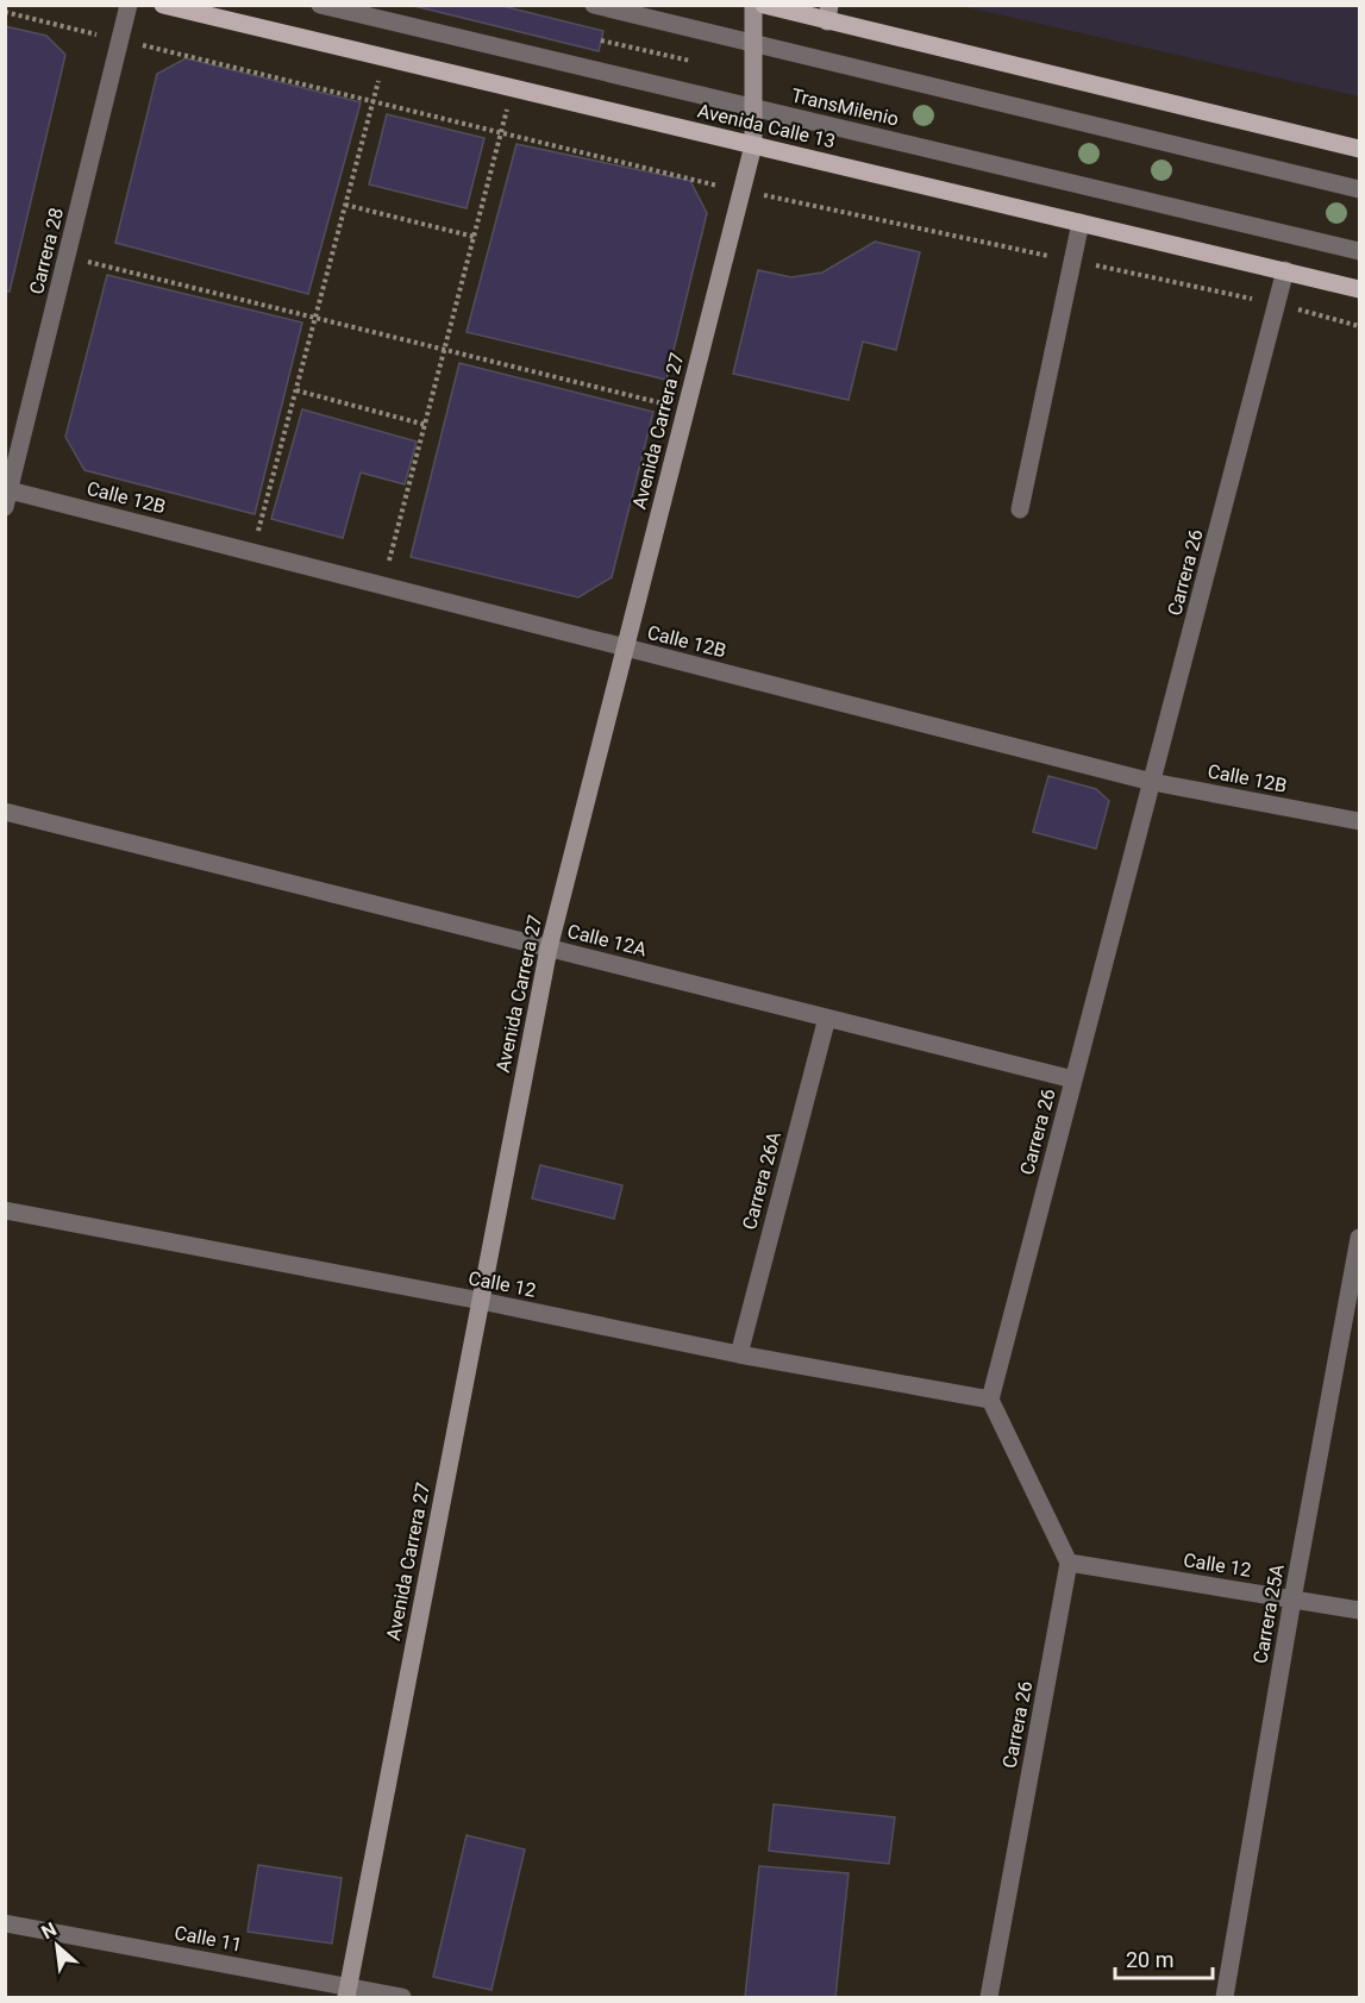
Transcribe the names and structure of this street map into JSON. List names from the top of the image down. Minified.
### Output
{"streets":{"main road":["Avenida Calle 13","Avenida Carrera 27"],"street":["TransMilenio","Carrera 28","Calle 12B","Carrera 26","Calle 12A","Carrera 26A","Calle 12","Carrera 25A","Calle 11"]},"crossings":[["TransMilenio","Avenida Carrera 27"],["Avenida Calle 13","Avenida Carrera 27"],["Avenida Calle 13","Carrera 26"],["Carrera 28","Calle 12B"],["Avenida Carrera 27","Calle 12B"],["Avenida Carrera 27","Calle 12A"],["Avenida Carrera 27","Calle 12"],["Avenida Carrera 27","Calle 11"],["Calle 12B","Carrera 26"],["Carrera 26","Calle 12A"],["Carrera 26","Calle 12"],["Calle 12A","Carrera 26A"],["Carrera 26A","Calle 12"],["Calle 12","Carrera 25A"]],"scale_bar":"20 m","north":"top left"}
